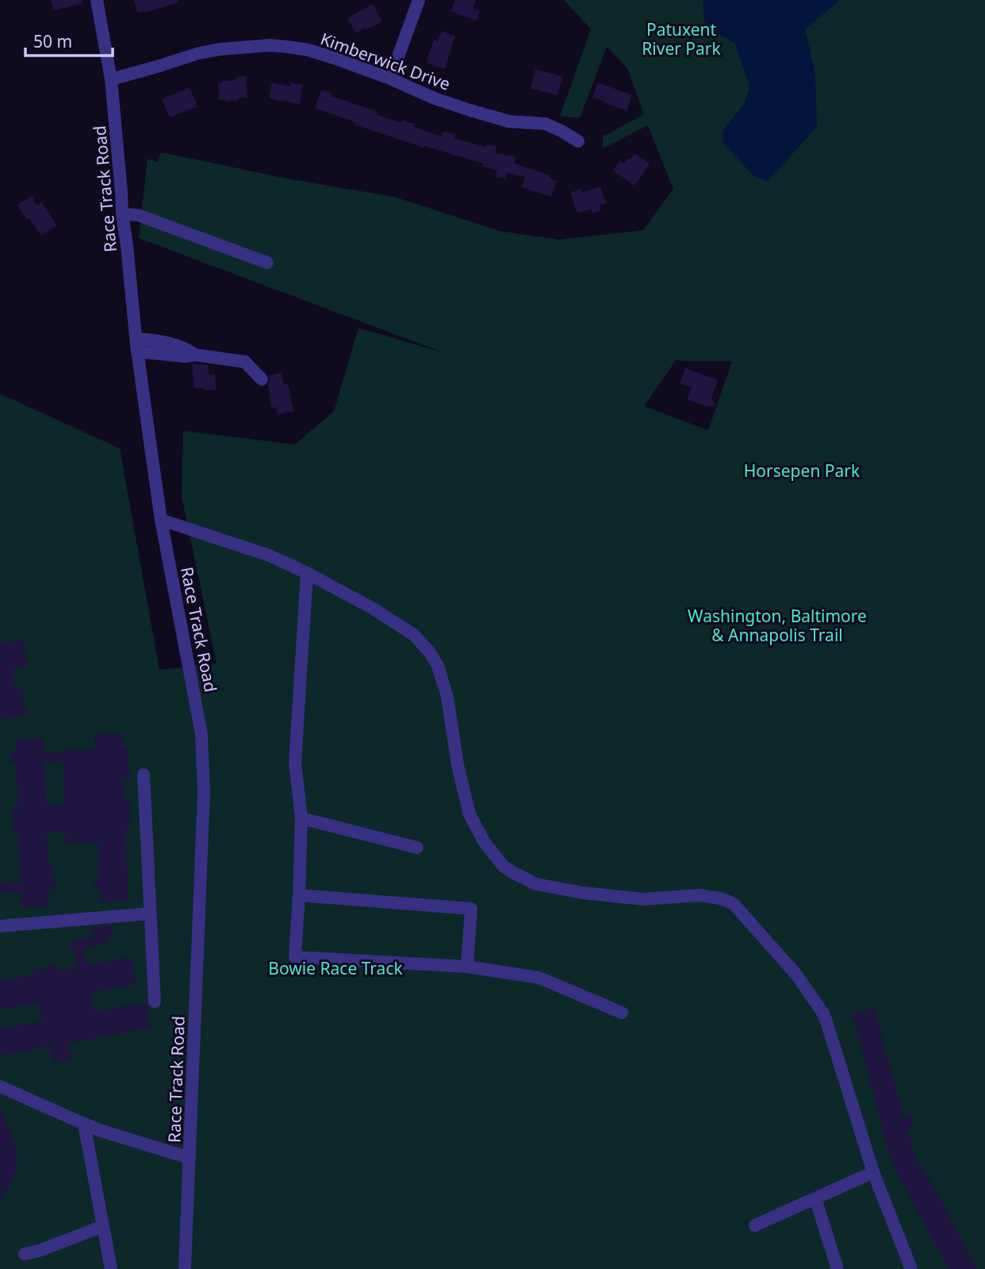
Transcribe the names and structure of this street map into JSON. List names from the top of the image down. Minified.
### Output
{"streets":{"street":["Kimberwick Drive","Race Track Road"]},"crossings":[["Kimberwick Drive","Race Track Road"]],"parks":["Patuxent River Park","Horsepen Park","Washington, Baltimore & Annapolis Trail","Bowie Race Track"],"scale_bar":"50 m"}
